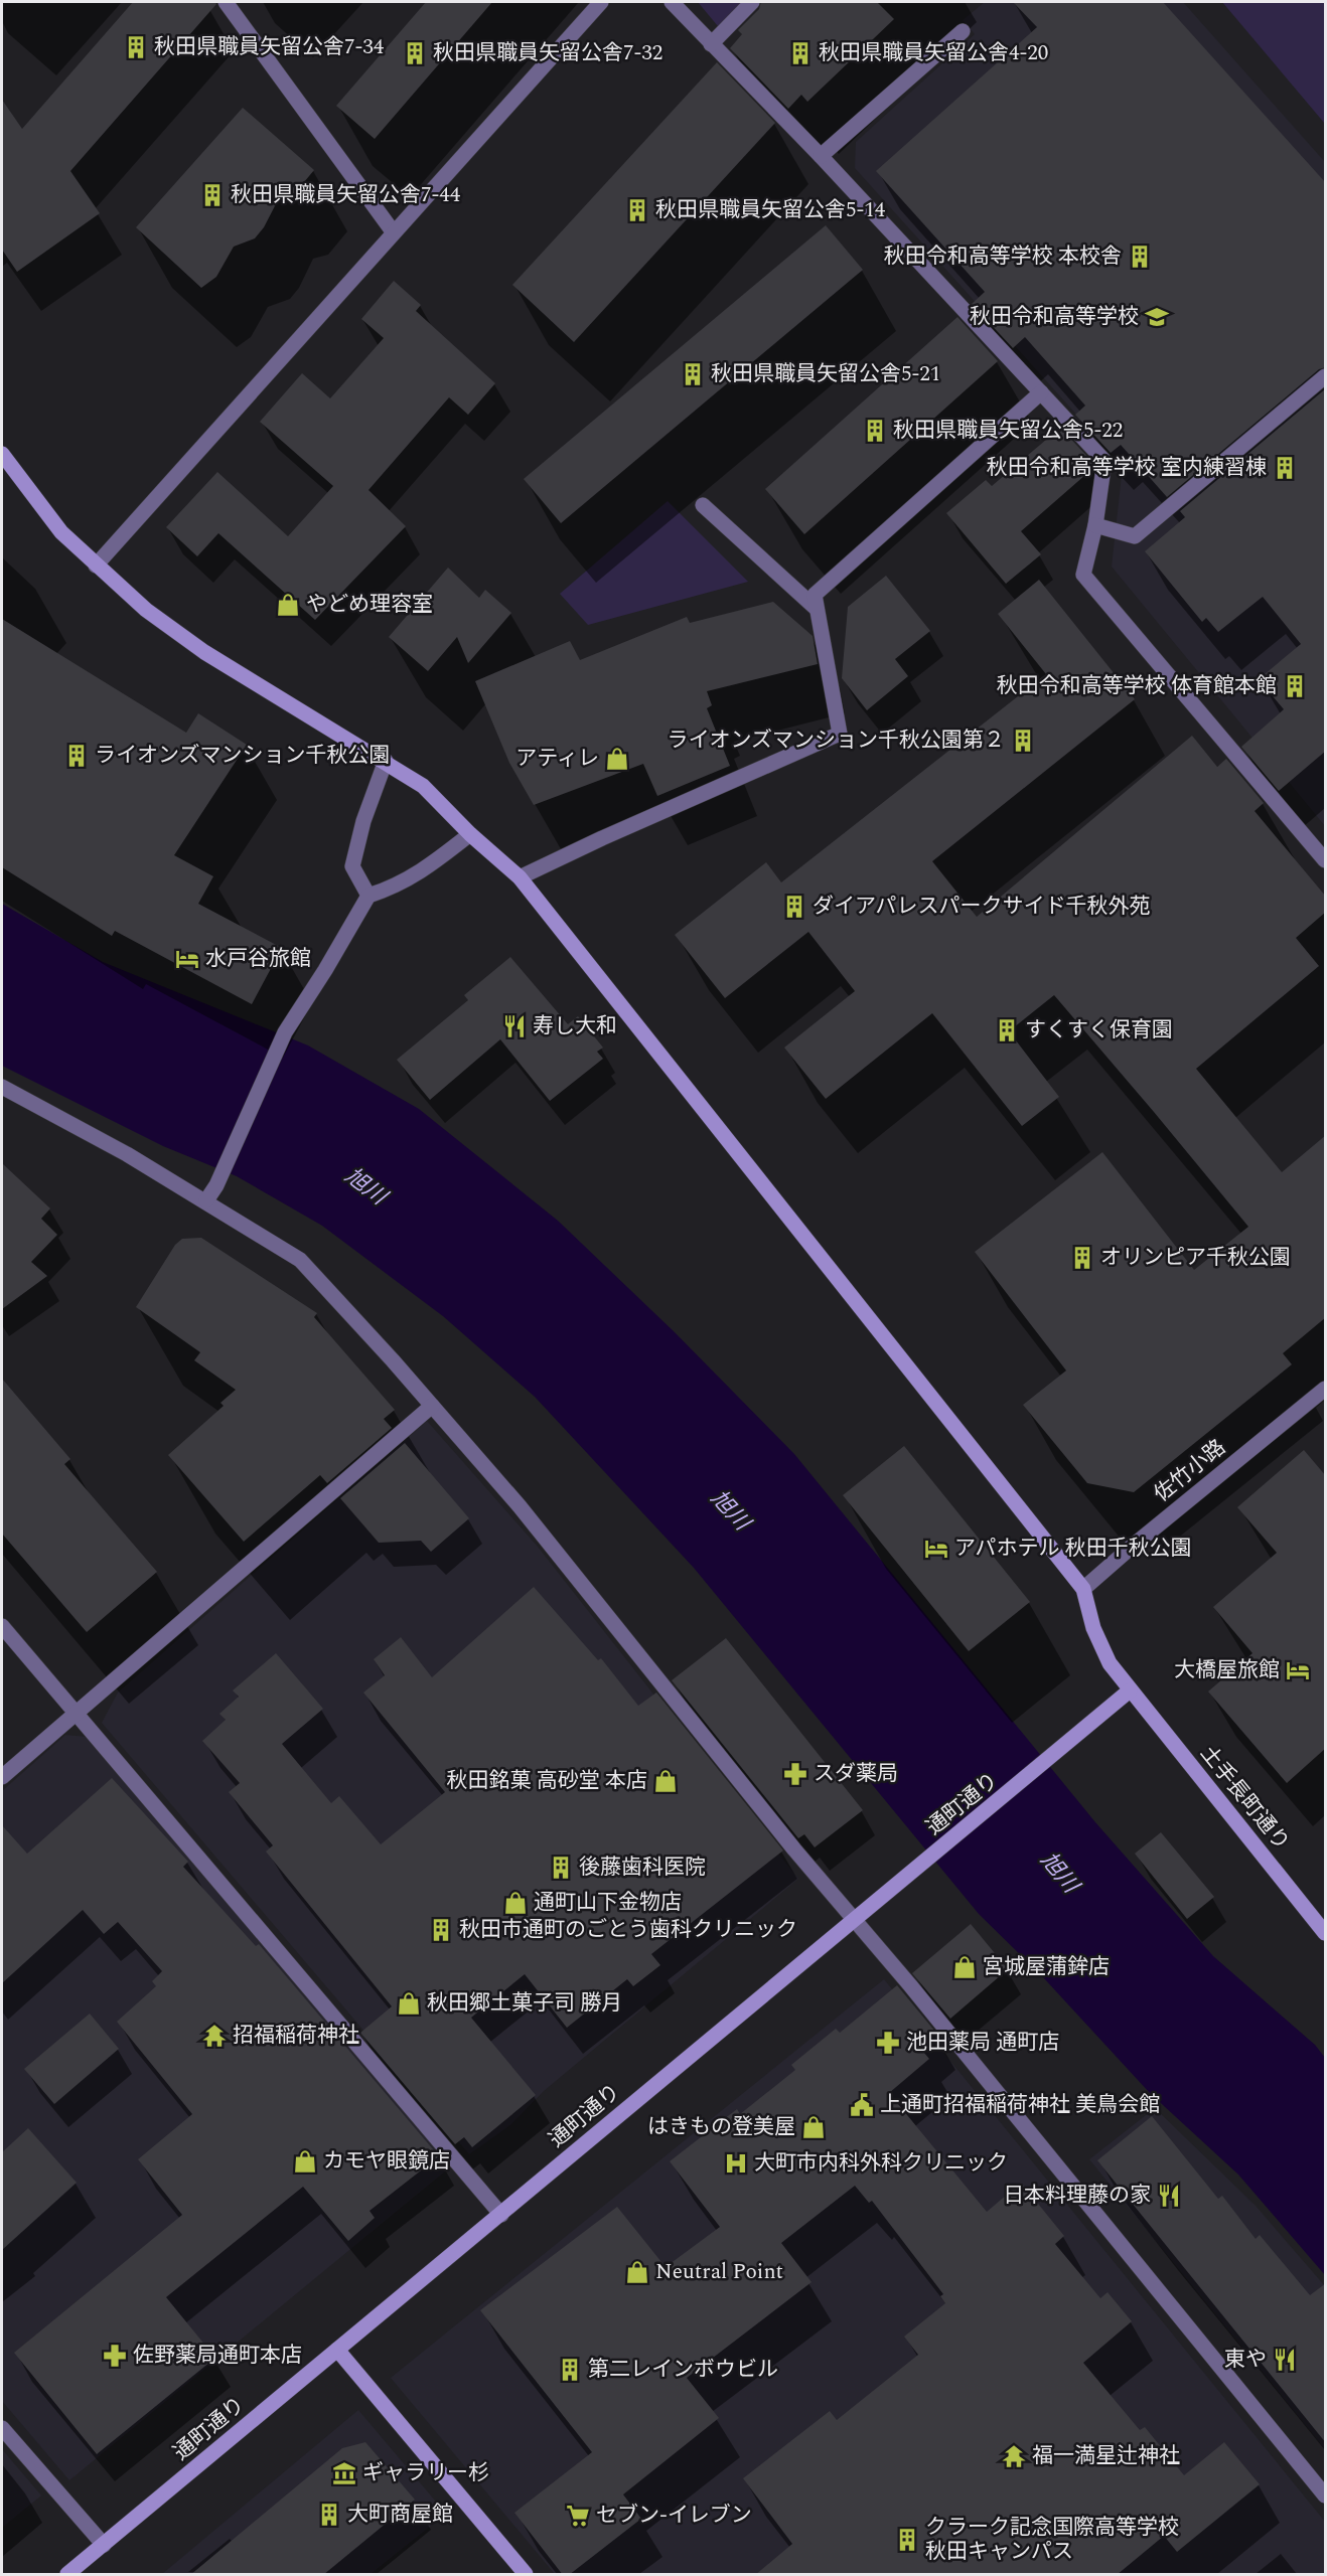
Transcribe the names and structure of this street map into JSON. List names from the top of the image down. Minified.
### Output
{"streets":{"street":["佐竹小路","土手長町通り","通町通り"]},"crossings":[["佐竹小路","土手長町通り"],["土手長町通り","通町通り"]],"water":["旭川"],"places":{"building":["秋田県職員矢留公舎7-34","秋田県職員矢留公舎7-32","秋田県職員矢留公舎4-20","秋田県職員矢留公舎7-44","秋田県職員矢留公舎5-14","秋田令和高等学校 本校舎","秋田県職員矢留公舎5-21","秋田県職員矢留公舎5-22","秋田令和高等学校 室内練習棟","秋田令和高等学校 体育館本館","ライオンズマンション千秋公園第２","ライオンズマンション千秋公園","ダイアパレスパークサイド千秋外苑","すくすく保育園","オリンピア千秋公園","後藤歯科医院","秋田市通町のごとう歯科クリニック","第二レインボウビル","大町商屋館","クラーク記念国際高等学校 秋田キャンパス"],"school or university":["秋田令和高等学校"],"shop":["やどめ理容室","アティレ","秋田銘菓 高砂堂 本店","通町山下金物店","宮城屋蒲鉾店","秋田郷土菓子司 勝月","はきもの登美屋","カモヤ眼鏡店","Neutral Point"],"hotel":["水戸谷旅館","アパホテル 秋田千秋公園","大橋屋旅館"],"restaurant":["寿し大和","日本料理藤の家","東や"],"pharmacy":["スダ薬局","池田薬局 通町店","佐野薬局通町本店"],"temple":["招福稲荷神社","福一満星辻神社"],"public building":["上通町招福稲荷神社 美鳥会館"],"hospital":["大町市内科外科クリニック"],"museum":["ギャラリー杉"],"supermarket":["セブン-イレブン"]}}
